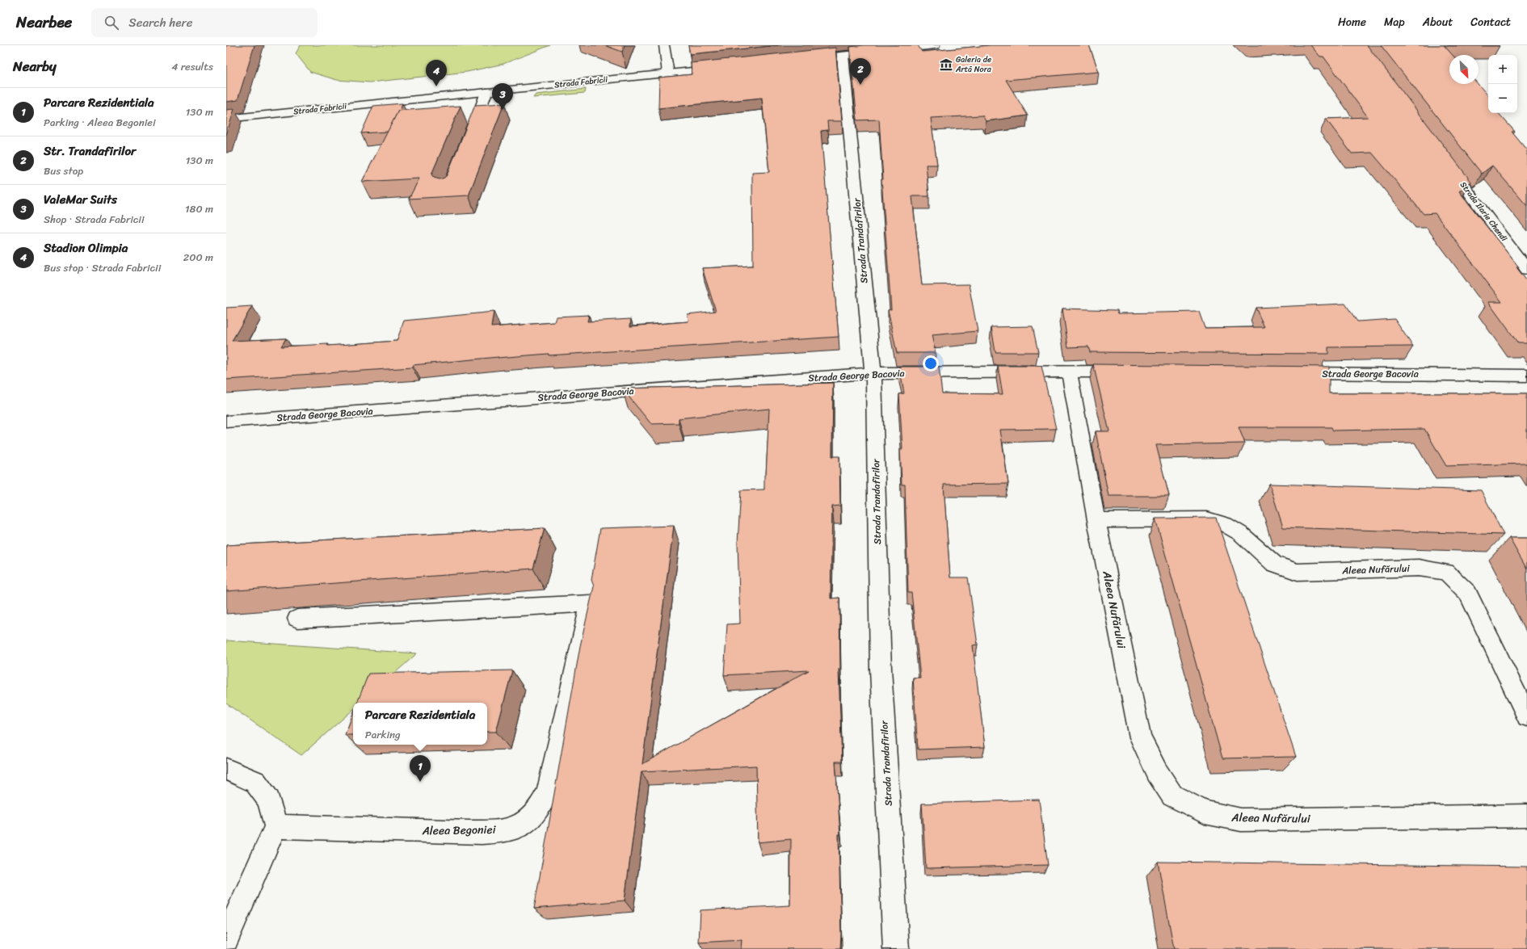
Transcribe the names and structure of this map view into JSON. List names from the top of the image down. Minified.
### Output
{"streets":{"street":["Strada Fabricii","Strada Ilarie Chendi","Strada Trandafirilor","Strada George Bacovia","Aleea Nufărului","Aleea Begoniei"]},"crossings":[["Strada Trandafirilor","Strada George Bacovia"],["Strada George Bacovia","Aleea Nufărului"]],"places":{"museum":["Galeria de Artă Nora"]},"north":"bottom right","page":{"header":"Nearbee","search":"Search here","nav":["Home","Map","About","Contact"],"heading":["Nearby","4 results"],"map_buttons":["+","−"],"pins":["2","4","3","1"],"list":[{"mark":"1","name":"Parcare Rezidentiala","note":"Parking · Aleea Begoniei","value":"130 m"},{"mark":"2","name":"Str. Trandafirilor","note":"Bus stop","value":"130 m"},{"mark":"3","name":"ValeMar Suits","note":"Shop · Strada Fabricii","value":"180 m"},{"mark":"4","name":"Stadion Olimpia","note":"Bus stop · Strada Fabricii","value":"200 m"}],"popup":["Parcare Rezidentiala","Parking"]}}
